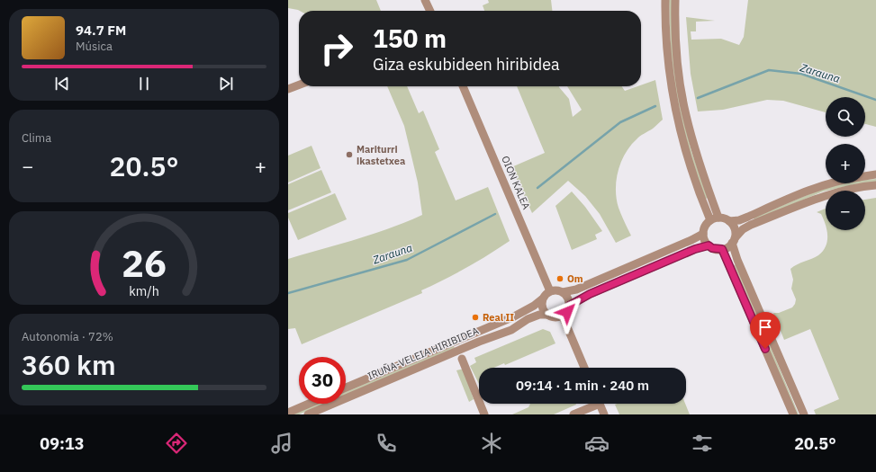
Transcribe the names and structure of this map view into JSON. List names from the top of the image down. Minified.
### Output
{"streets":{"street":["OION KALEA","IRUÑA-VELEIA HIRIBIDEA"]},"crossings":[["OION KALEA","IRUÑA-VELEIA HIRIBIDEA"]],"water":["Zarauna"],"places":["Mariturri ikastetxea","Om","Real II"],"page":{"turn":["150 m","Giza eskubideen hiribidea"],"song":["94.7 FM","Música"],"map_buttons":["+","−"],"tile":["Clima",["Autonomía · 72%","360 km"]],"heat":["−","20.5°","+"],"limit":"30","trip":"09:14 · 1 min · 240 m","tabs":["09:13","20.5°"],"gauge":["26","km/h"]}}
